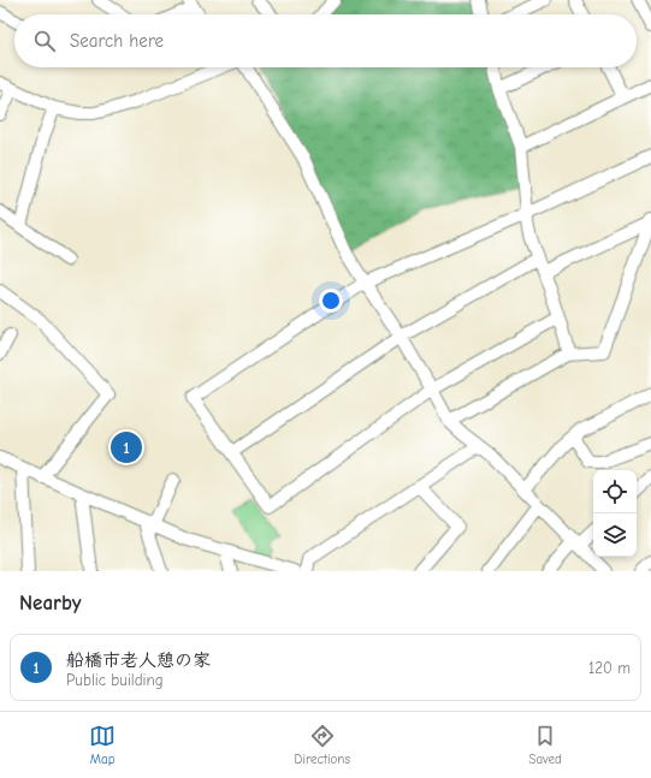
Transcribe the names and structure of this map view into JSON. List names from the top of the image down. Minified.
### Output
{"page":{"search":"Search here","pins":"1","heading":"Nearby","list":[{"mark":"1","name":"船橋市老人憩の家","note":"Public building","value":"120 m"}],"nav":["Map","Directions","Saved"]}}
